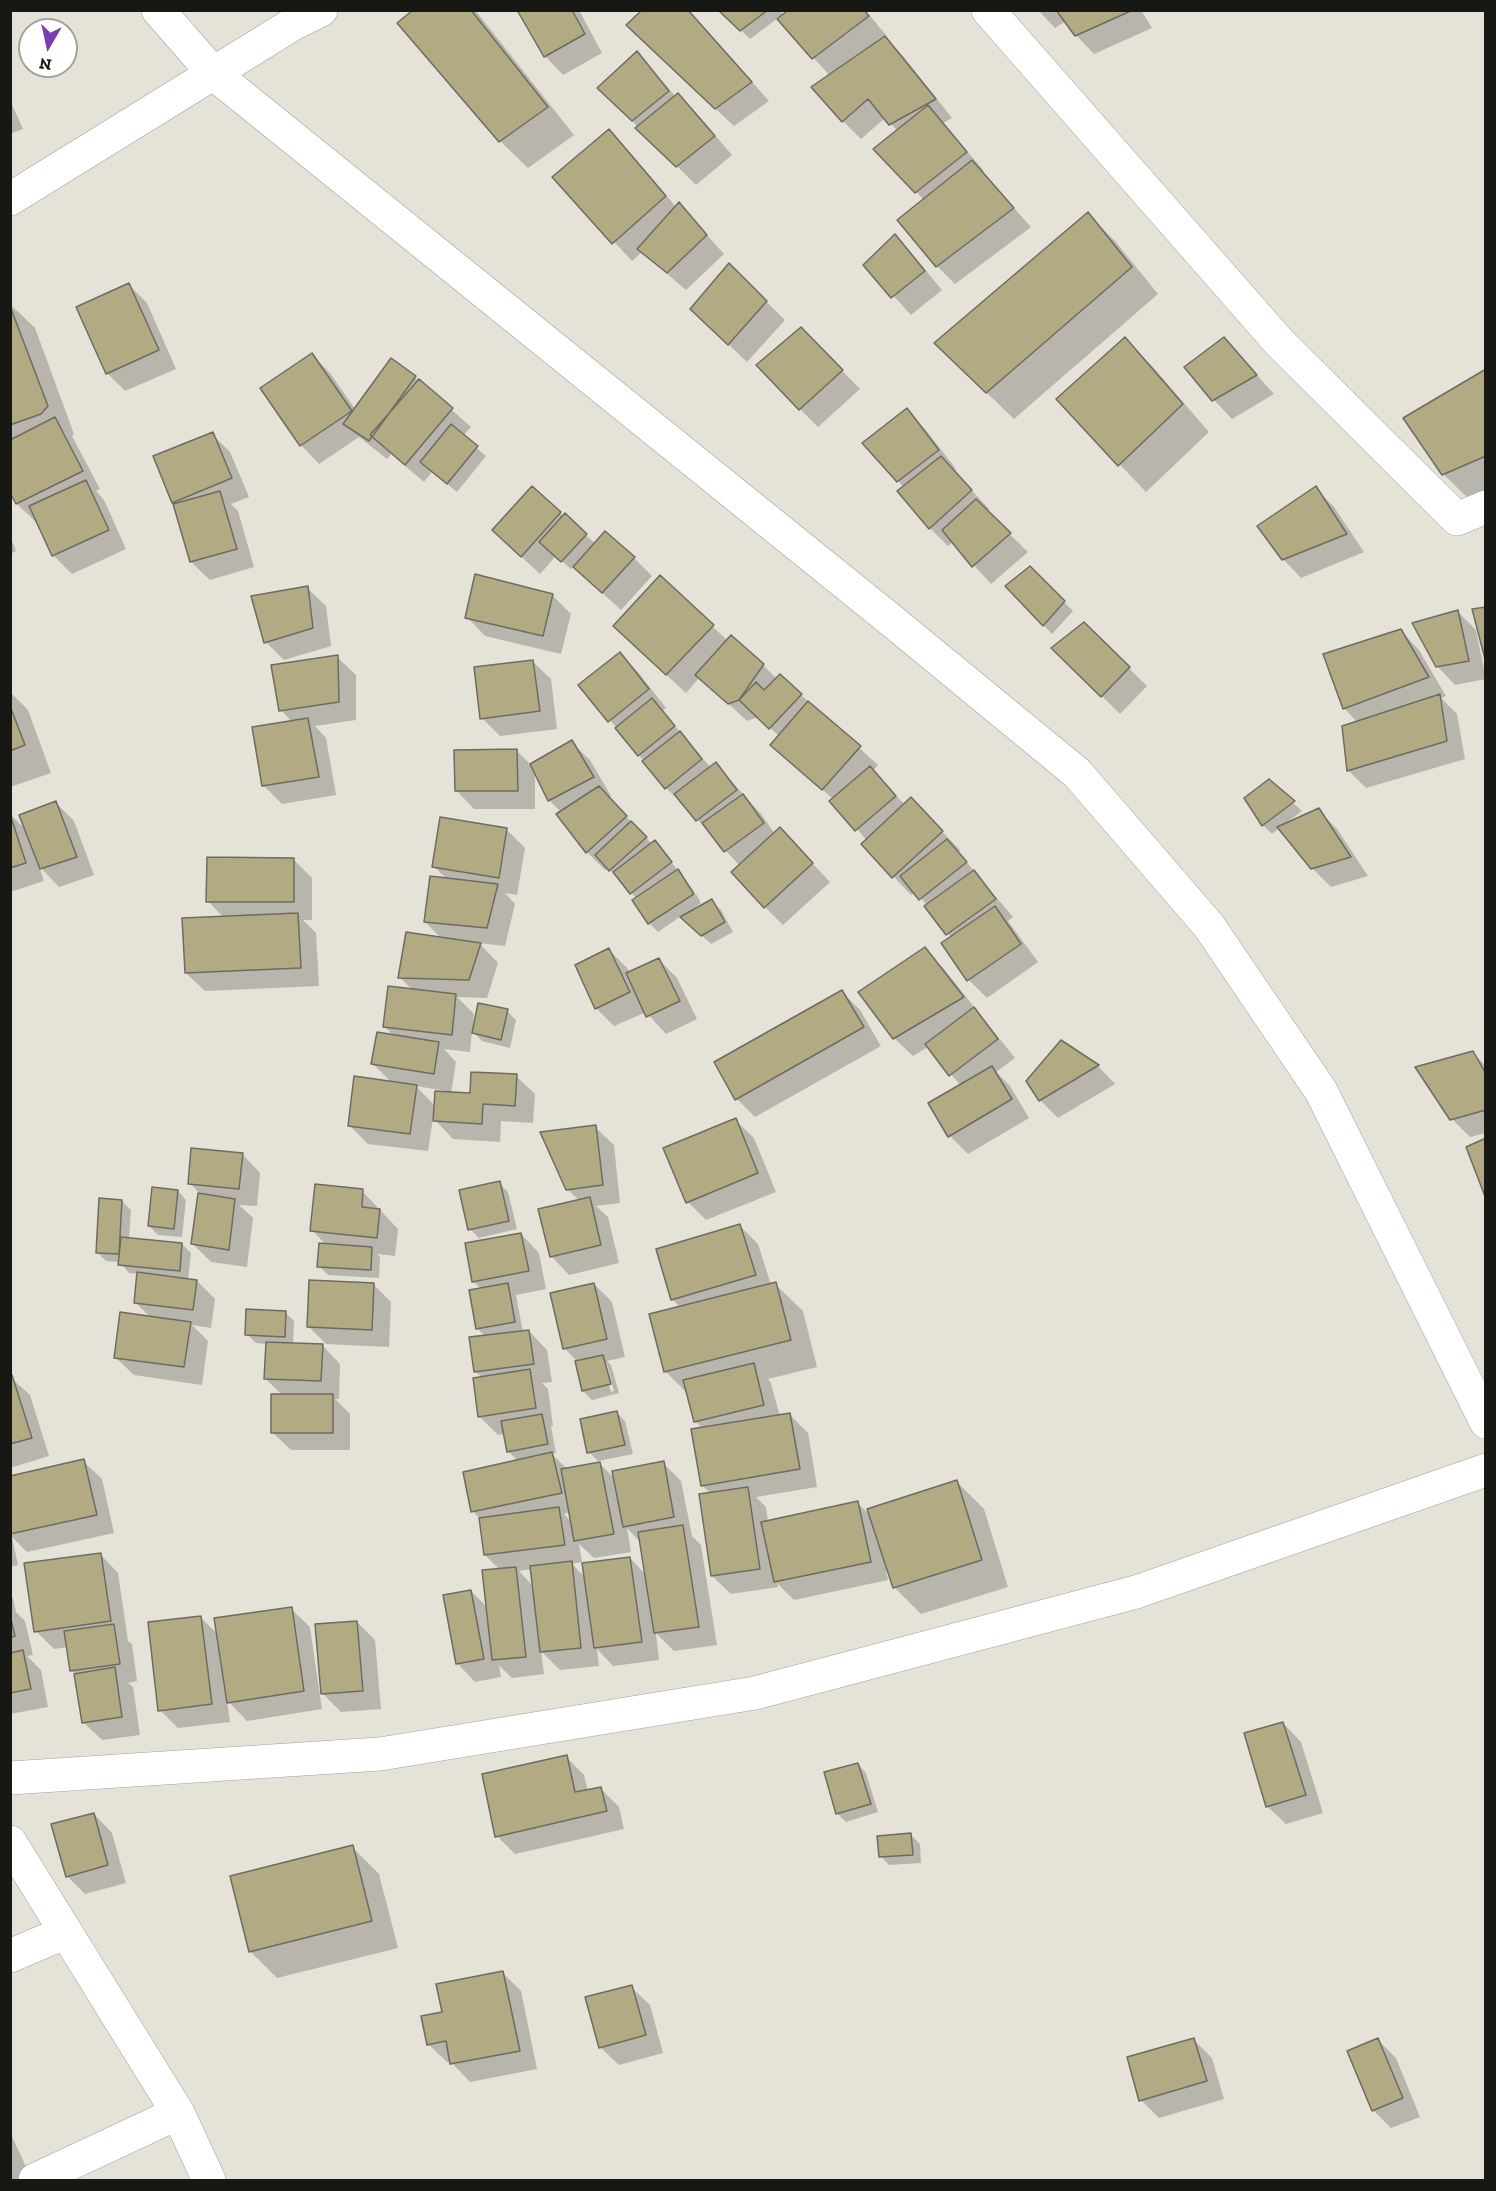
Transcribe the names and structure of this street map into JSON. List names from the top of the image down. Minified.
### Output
{"north":"bottom"}
